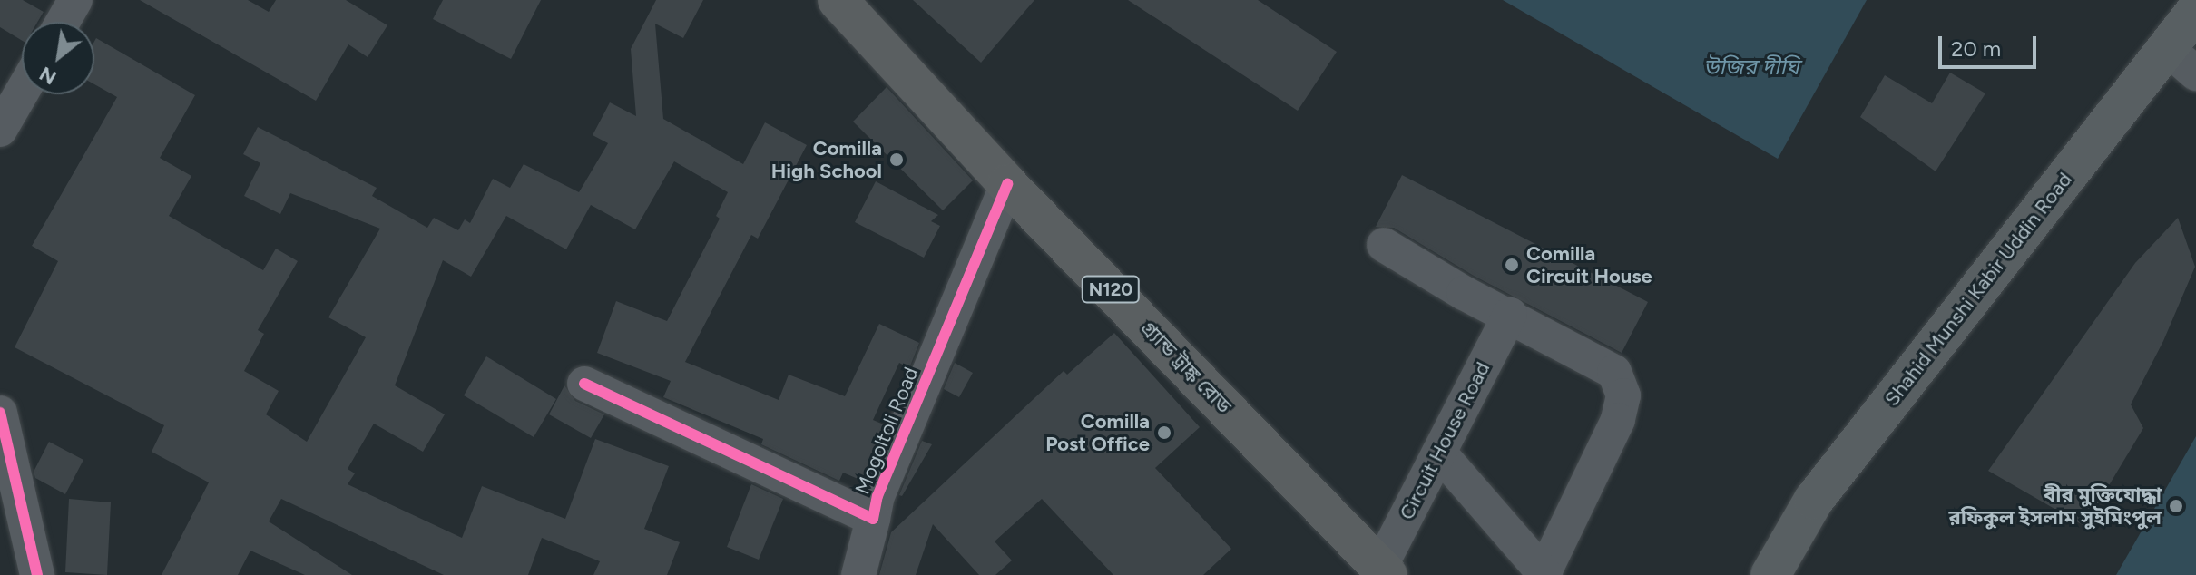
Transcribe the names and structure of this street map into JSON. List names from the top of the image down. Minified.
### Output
{"streets":{"highway":["N120","গ্র্যান্ড ট্রাঙ্ক রোড"],"main road":["Shahid Munshi Kabir Uddin Road"],"street":["Mogoltoli Road","Circuit House Road"]},"crossings":[["গ্র্যান্ড ট্রাঙ্ক রোড","Mogoltoli Road"],["গ্র্যান্ড ট্রাঙ্ক রোড","Circuit House Road"]],"water":["উজির দীঘি"],"places":["Comilla High School","Comilla Circuit House","Comilla Post Office","বীর মুক্তিযোদ্ধা রফিকুল ইসলাম সুইমিংপুল"],"scale_bar":"20 m","north":"bottom left"}
